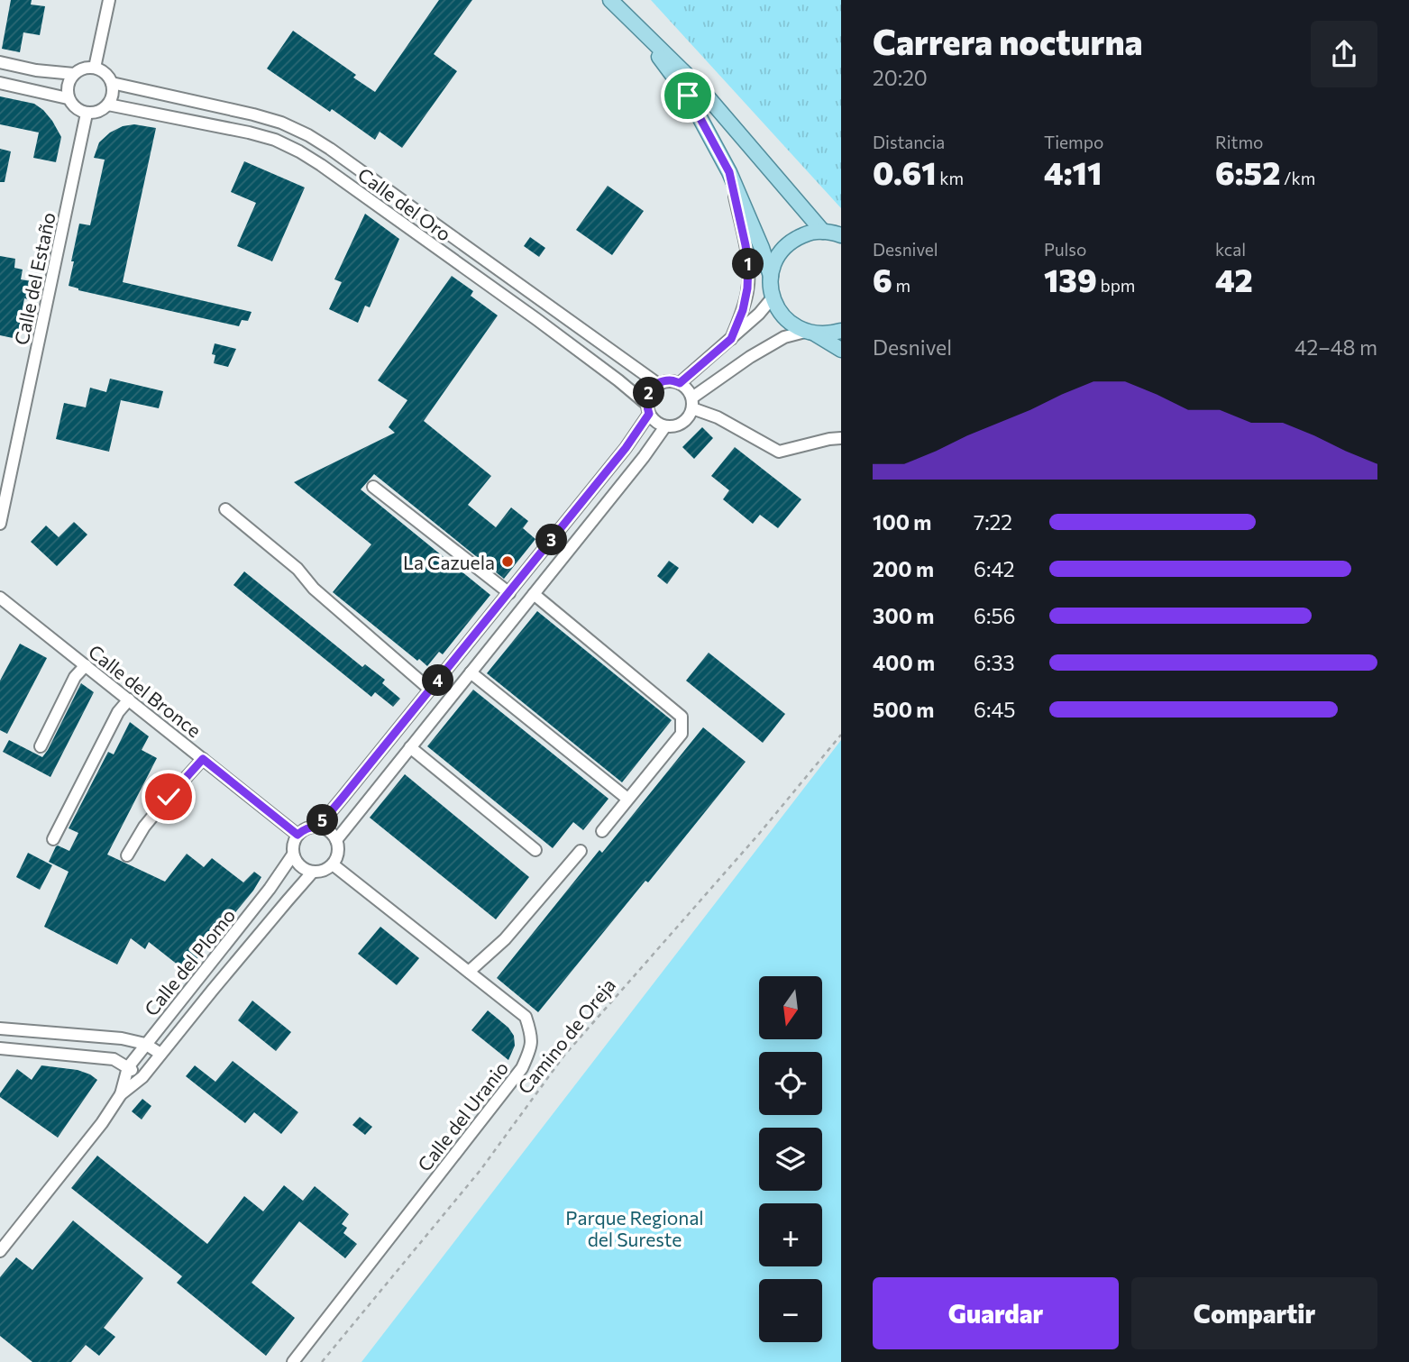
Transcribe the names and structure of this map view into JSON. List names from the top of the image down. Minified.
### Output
{"streets":{"street":["Calle del Oro","Calle del Estaño","Calle del Bronce","Calle del Plomo","Calle del Uranio"],"path":["Camino de Oreja"]},"crossings":[["Calle del Oro","Calle del Estaño"],["Calle del Bronce","Calle del Plomo"],["Calle del Bronce","Calle del Uranio"],["Calle del Plomo","Calle del Uranio"]],"parks":["Parque Regional del Sureste"],"places":["La Cazuela"],"north":"bottom","page":{"heading":["Carrera nocturna","20:20"],"stats":[["Distancia","0.61 km"],["Tiempo","4:11"],["Ritmo","6:52 /km"],["Desnivel","6 m"],["Pulso","139 bpm"],["kcal","42"]],"pins":["1","2","3","4","5"],"chart":["Desnivel","42–48 m"],"list":[{"name":"100 m","note":"7:22"},{"name":"200 m","note":"6:42"},{"name":"300 m","note":"6:56"},{"name":"400 m","note":"6:33"},{"name":"500 m","note":"6:45"}],"map_buttons":["+","−"],"buttons":["Guardar","Compartir"]}}
